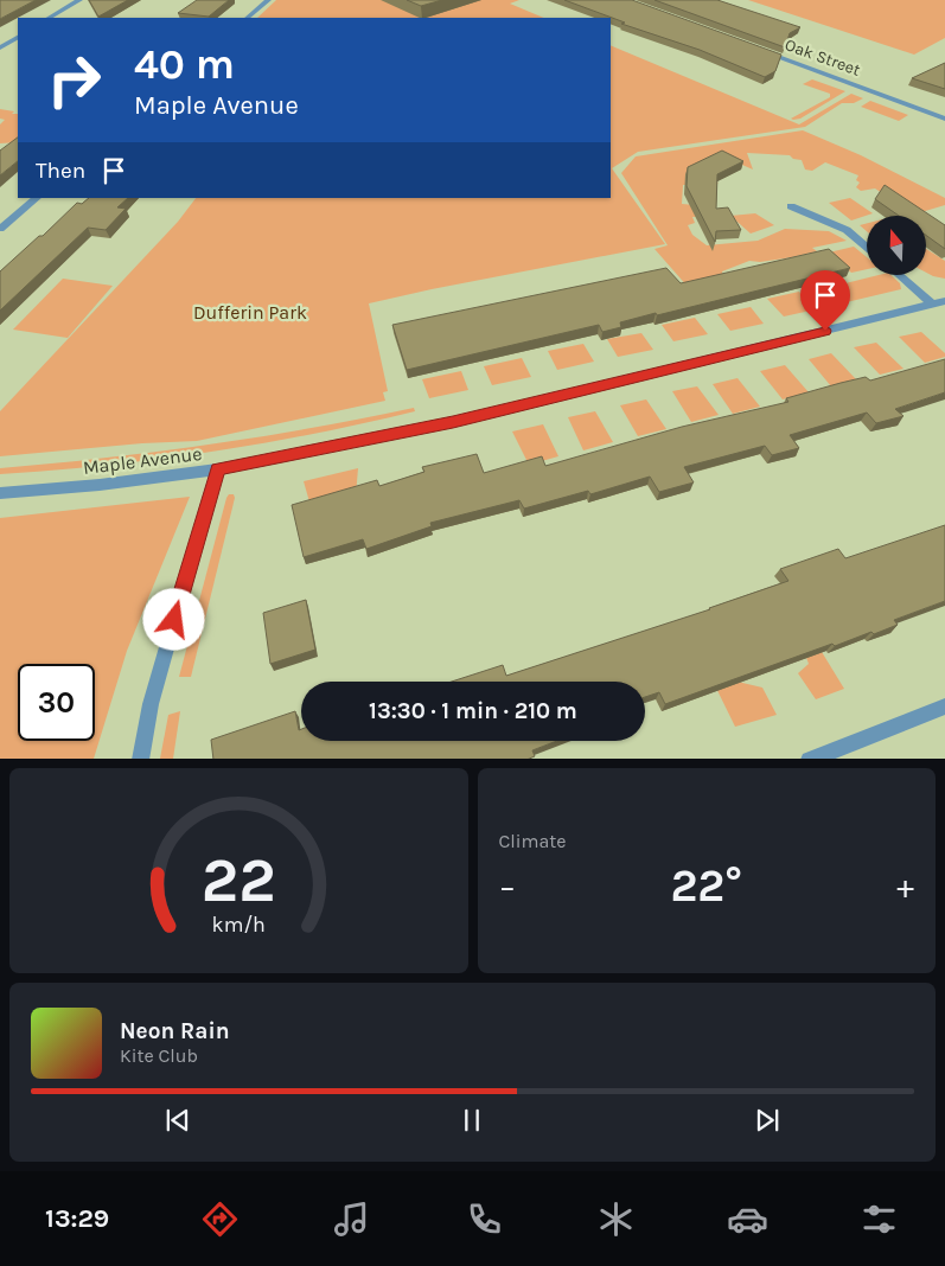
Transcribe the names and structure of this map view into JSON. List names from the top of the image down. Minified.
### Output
{"streets":{"street":["Oak Street","Maple Avenue"]},"parks":["Dufferin Park"],"north":"top","page":{"turn":["40 m","Maple Avenue"],"then":"Then","limit":"30","trip":"13:30 · 1 min · 210 m","tile":"Climate","heat":["−","22°","+"],"song":["Neon Rain","Kite Club"],"tabs":"13:29","gauge":["22","km/h"]}}
